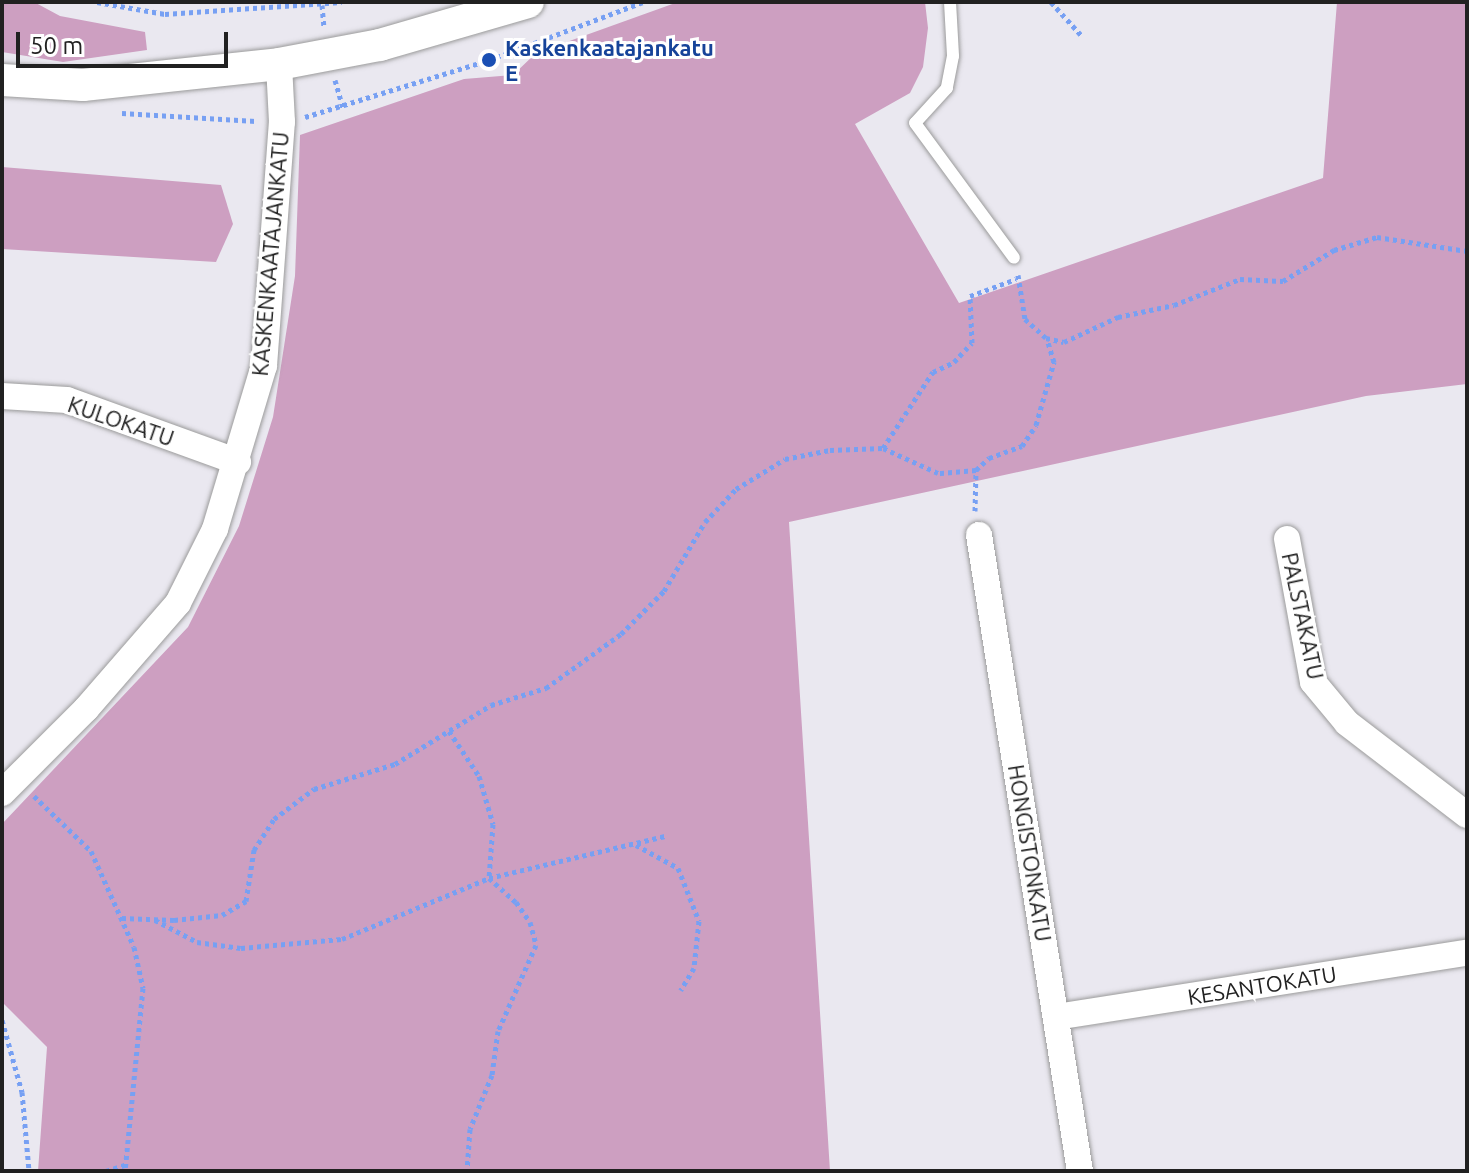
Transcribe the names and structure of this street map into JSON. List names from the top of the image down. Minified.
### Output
{"streets":{"street":["KASKENKAATAJANKATU","KULOKATU","PALSTAKATU","HONGISTONKATU","KESANTOKATU"]},"crossings":[["KASKENKAATAJANKATU","KULOKATU"],["HONGISTONKATU","KESANTOKATU"]],"places":["Kaskenkaatajankatu E"],"scale_bar":"50 m"}
